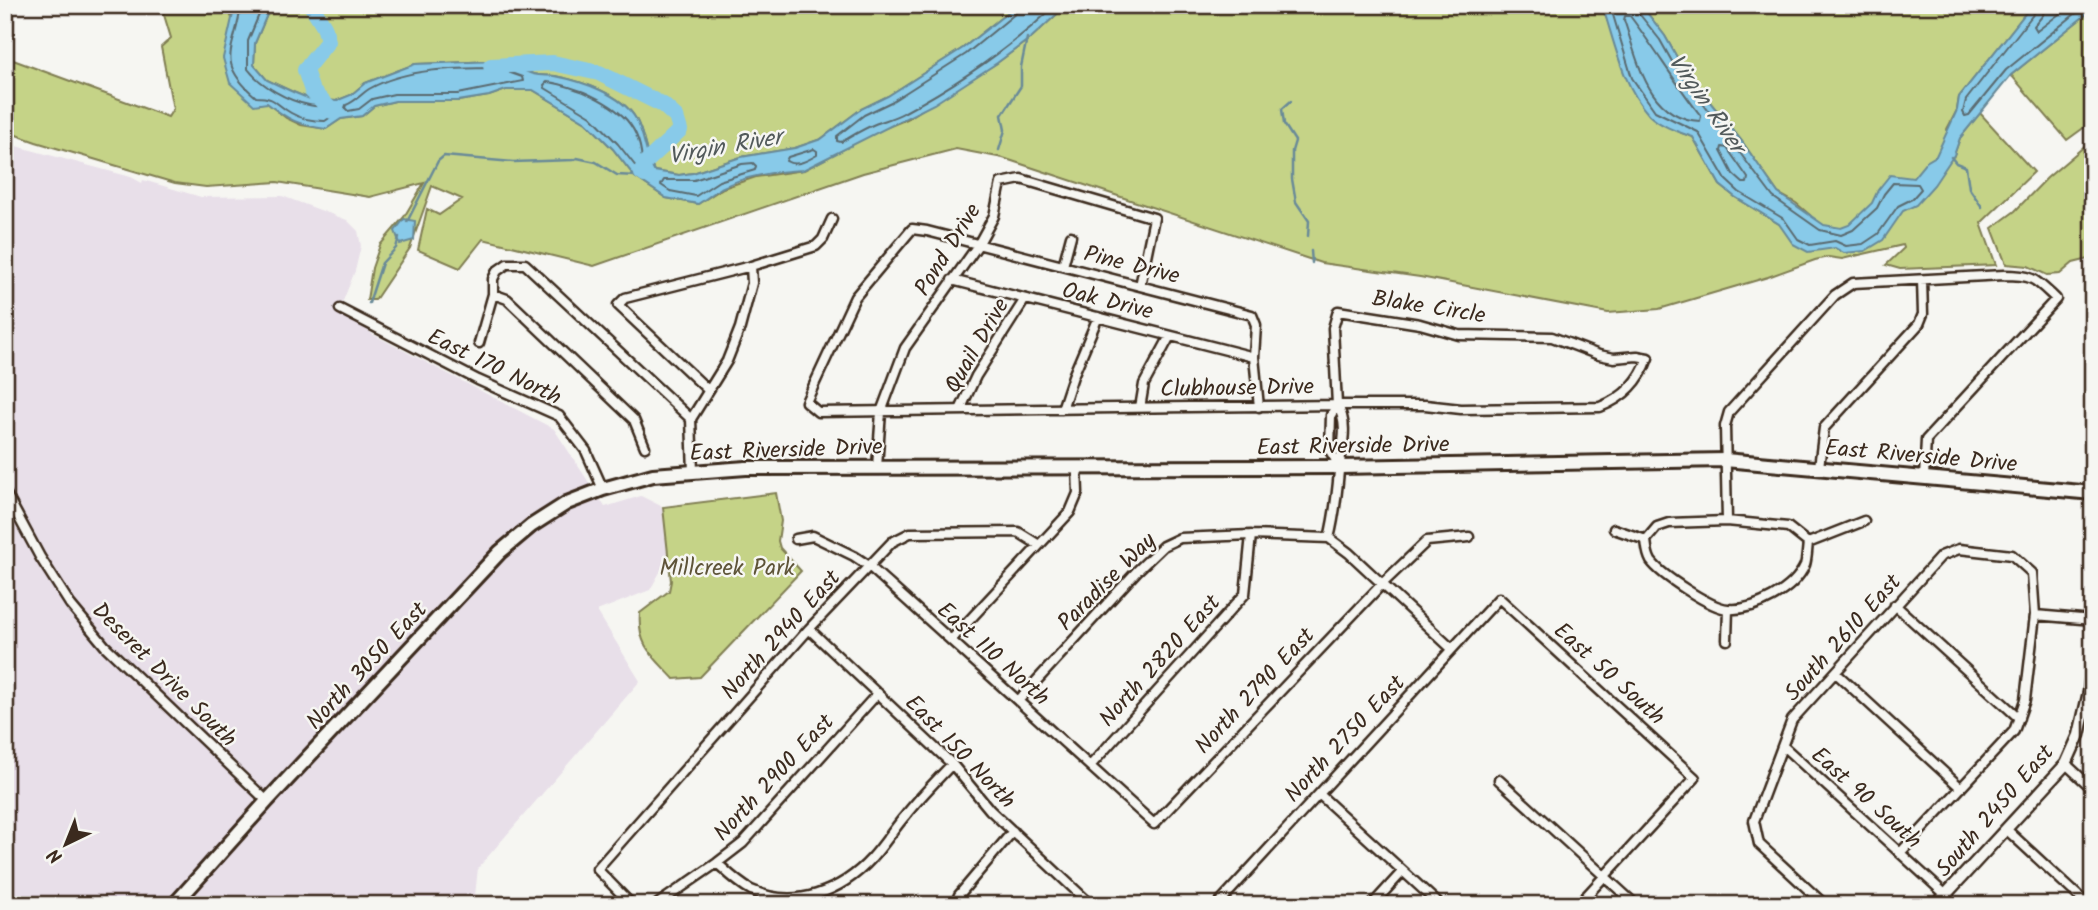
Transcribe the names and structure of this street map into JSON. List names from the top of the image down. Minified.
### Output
{"streets":{"main road":["East Riverside Drive","North 3050 East"],"street":["Pond Drive","Pine Drive","Oak Drive","Blake Circle","Quail Drive","East 170 North","Clubhouse Drive","Paradise Way","North 2940 East","South 2610 East","East 110 North","North 2820 East","East 50 South","Deseret Drive South","North 2790 East","North 2750 East","East 150 North","North 2900 East","East 90 South","South 2450 East"]},"crossings":[["Pond Drive","Pine Drive"],["Pond Drive","Oak Drive"],["Pond Drive","Clubhouse Drive"],["Pond Drive","East Riverside Drive"],["Pine Drive","Oak Drive"],["Pine Drive","Clubhouse Drive"],["Oak Drive","Quail Drive"],["Blake Circle","Clubhouse Drive"],["Quail Drive","Clubhouse Drive"],["East 170 North","East Riverside Drive"],["East 170 North","North 3050 East"],["East Riverside Drive","North 3050 East"],["Paradise Way","East 110 North"],["Paradise Way","North 2820 East"],["North 2940 East","East 110 North"],["North 2940 East","East 150 North"],["South 2610 East","East 90 South"],["East 110 North","North 2820 East"],["East 110 North","North 2790 East"],["North 3050 East","Deseret Drive South"],["East 50 South","North 2750 East"],["East 150 North","North 2900 East"],["East 90 South","South 2450 East"]],"water":["Virgin River"],"parks":["Millcreek Park"],"north":"bottom left"}
